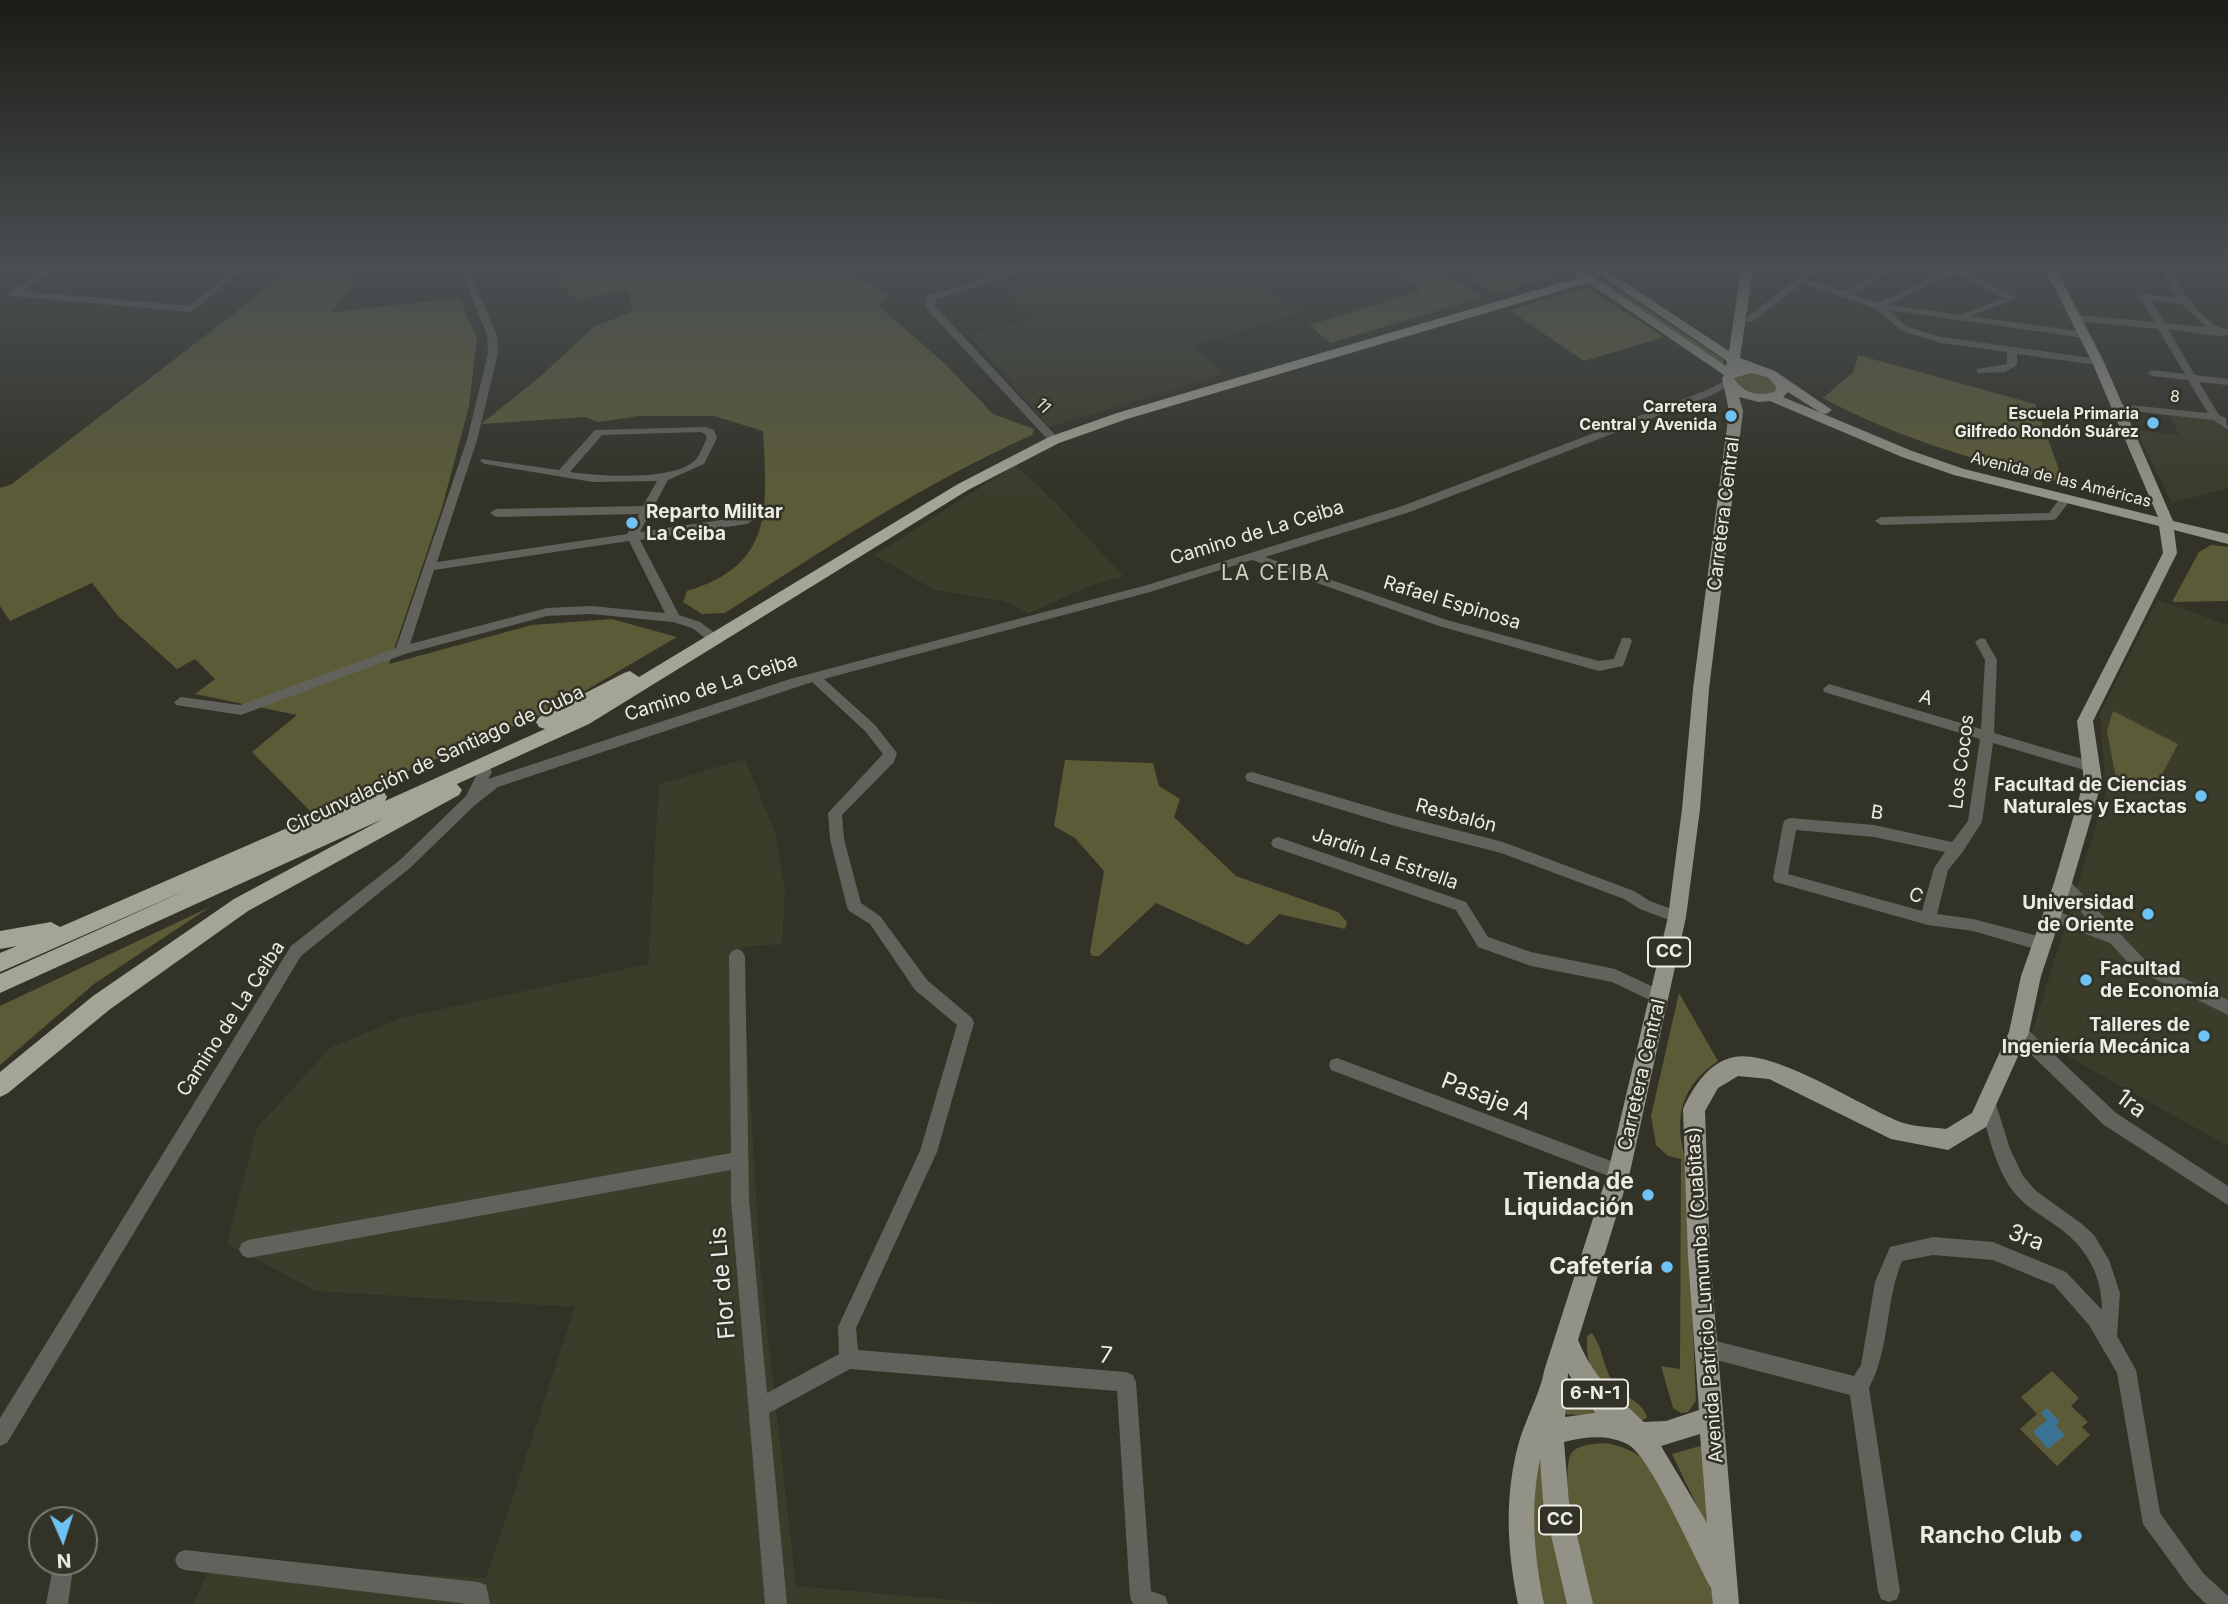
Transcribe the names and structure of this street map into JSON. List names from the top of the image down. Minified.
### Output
{"streets":{"highway":["Circunvalación de Santiago de Cuba"],"main road":["Avenida de las Américas","Carretera Central","CC","Avenida Patricio Lumumba (Cuabitas)","6-N-1"],"street":["8","11","Camino de La Ceiba","Rafael Espinosa","A","Los Cocos","B","Resbalón","Jardín La Estrella","C","Pasaje A","1ra","3ra","Flor de Lis","7"]},"crossings":[["8","Avenida Patricio Lumumba (Cuabitas)"],["11","Circunvalación de Santiago de Cuba"],["Avenida de las Américas","Carretera Central"],["Avenida de las Américas","Camino de La Ceiba"],["Avenida de las Américas","CC"],["Avenida de las Américas","Avenida Patricio Lumumba (Cuabitas)"],["Carretera Central","Camino de La Ceiba"],["Carretera Central","Resbalón"],["Carretera Central","Jardín La Estrella"],["Carretera Central","CC"],["Carretera Central","Pasaje A"],["Carretera Central","6-N-1"],["Camino de La Ceiba","Rafael Espinosa"],["Camino de La Ceiba","CC"],["A","Los Cocos"],["A","Avenida Patricio Lumumba (Cuabitas)"],["Los Cocos","B"],["Los Cocos","C"],["B","C"],["C","Avenida Patricio Lumumba (Cuabitas)"],["CC","6-N-1"],["1ra","Avenida Patricio Lumumba (Cuabitas)"],["Avenida Patricio Lumumba (Cuabitas)","6-N-1"]],"districts":["LA CEIBA"],"places":["Carretera Central y Avenida","Escuela Primaria Gilfredo Rondón Suárez","Reparto Militar La Ceiba","Facultad de Ciencias Naturales y Exactas","Universidad de Oriente","Facultad de Economía","Talleres de Ingeniería Mecánica","Tienda de Liquidación","Cafetería","Rancho Club"],"north":"bottom"}
